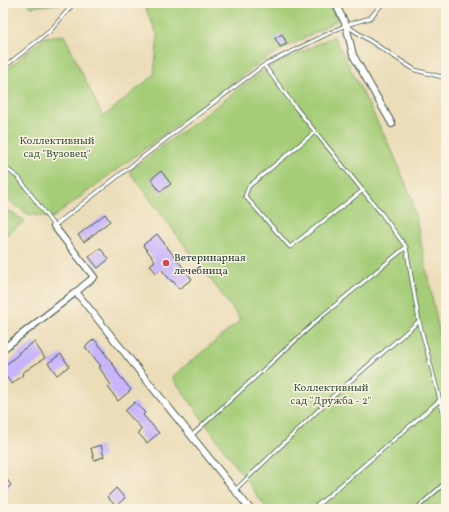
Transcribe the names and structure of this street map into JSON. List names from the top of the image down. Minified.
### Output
{"parks":["Коллективный сад \"Вузовец\"","Коллективный сад \"Дружба - 2\""],"places":["Ветеринарная лечебница"]}
